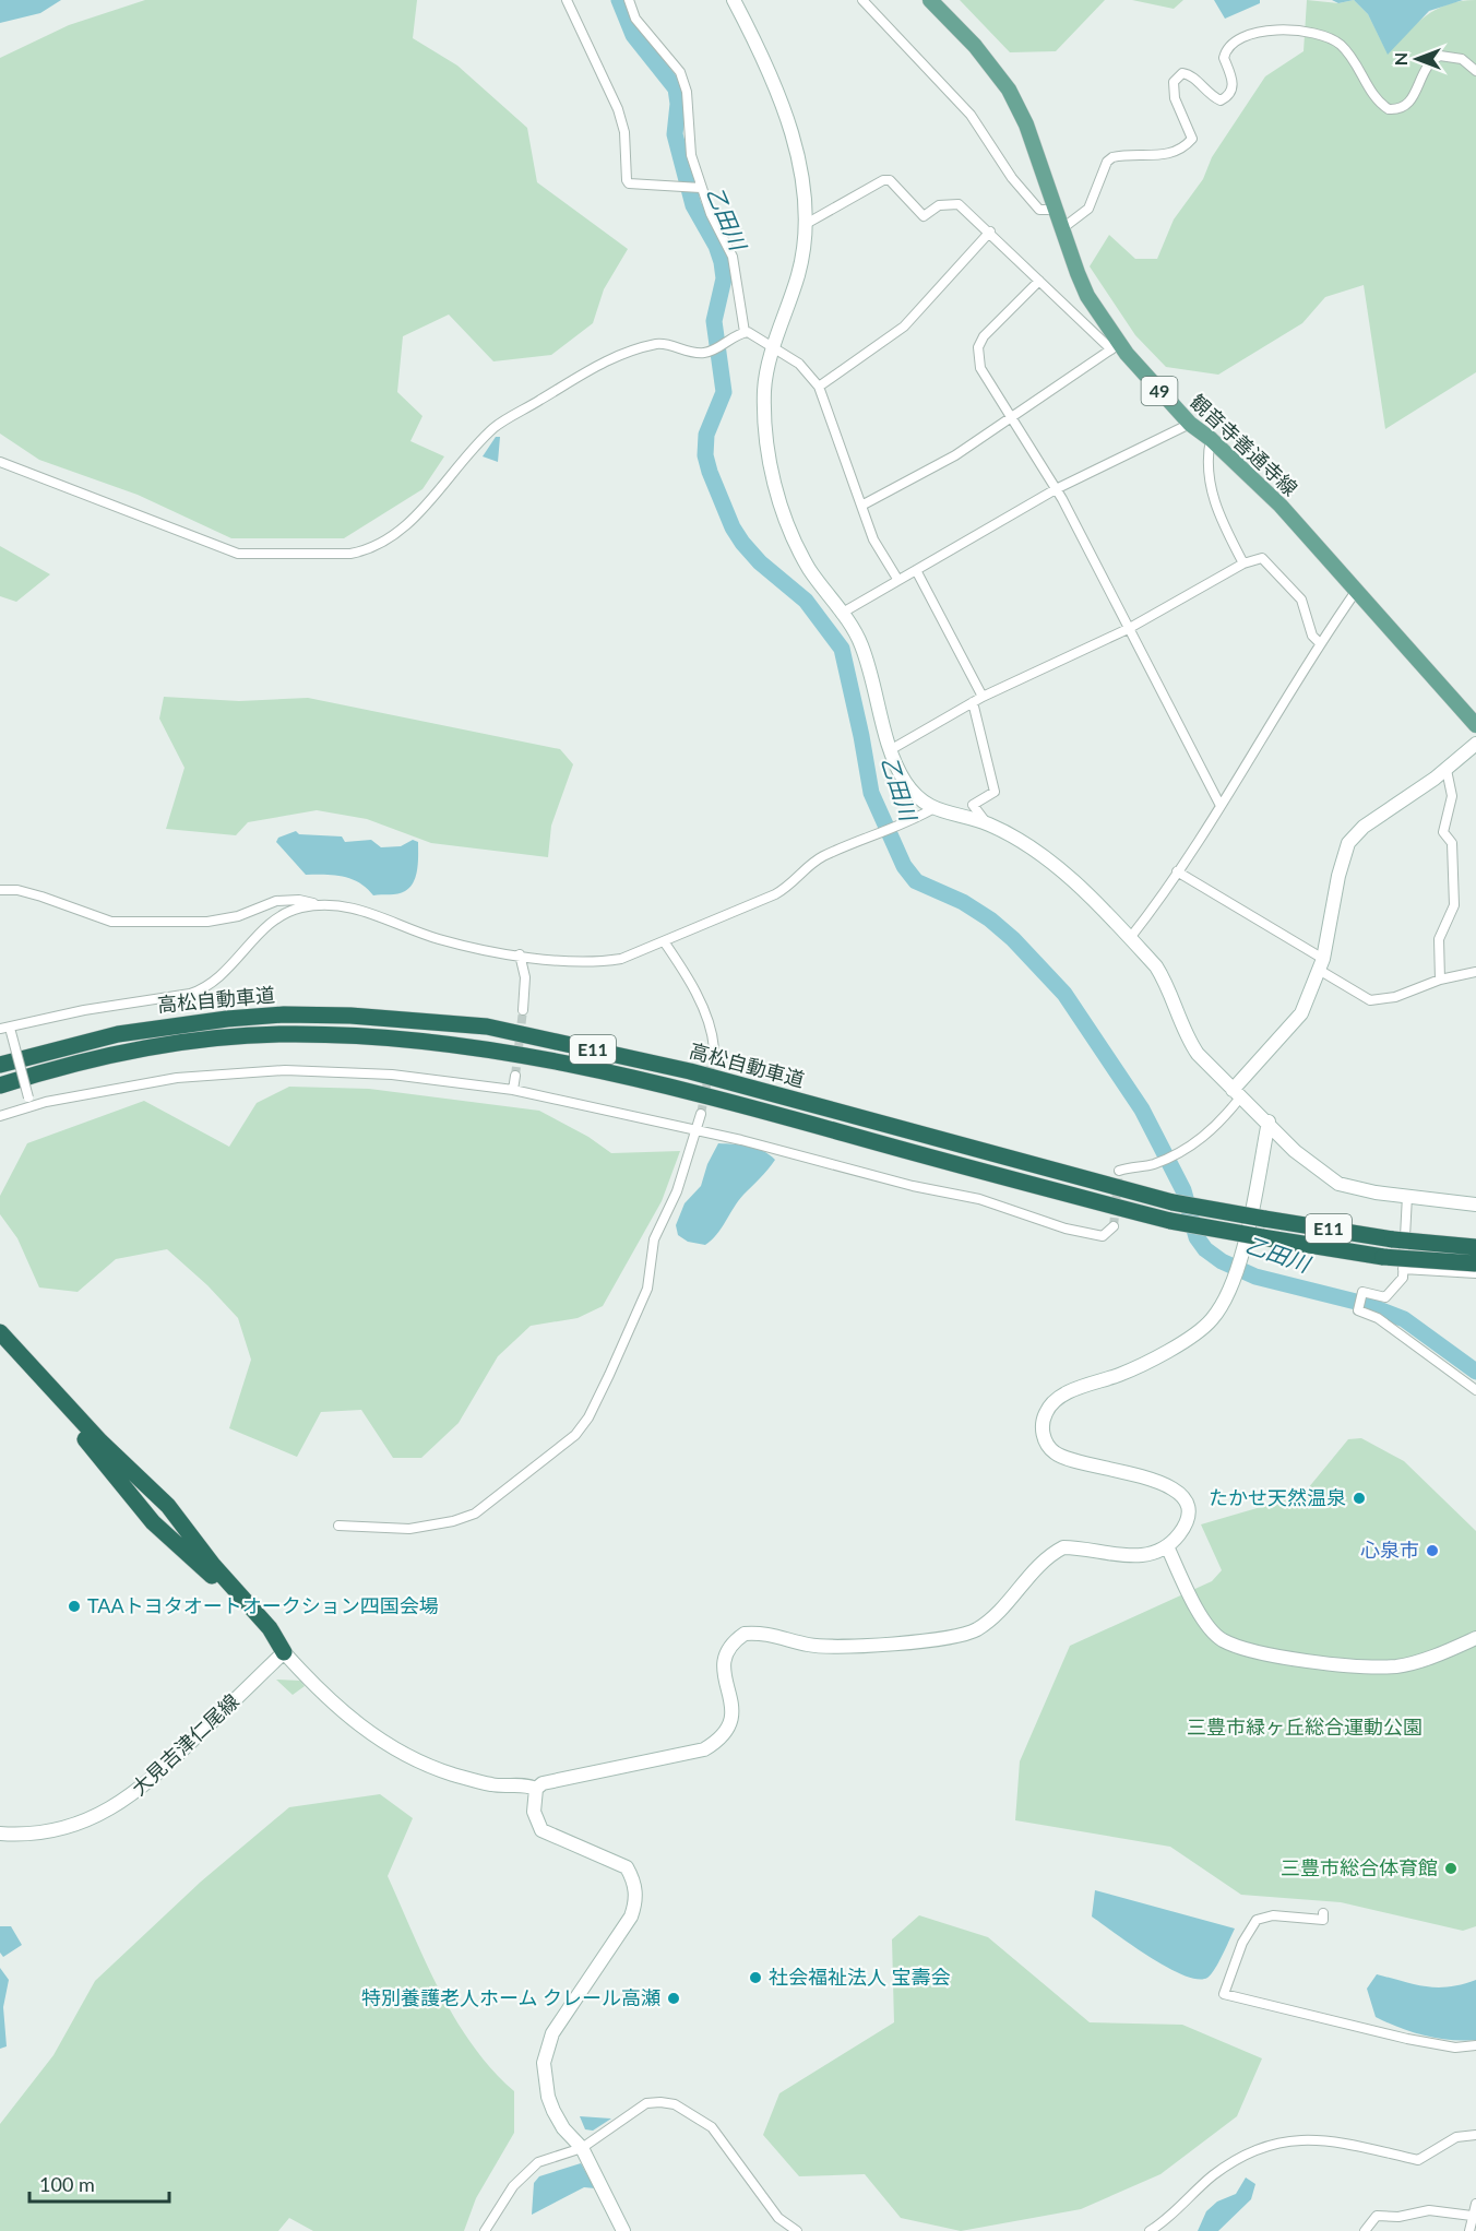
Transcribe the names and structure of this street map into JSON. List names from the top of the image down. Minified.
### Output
{"streets":{"highway":["高松自動車道","E11"],"main road":["49","観音寺善通寺線"],"street":["大見吉津仁尾線"]},"water":["乙田川"],"parks":["三豊市緑ヶ丘総合運動公園"],"places":["たかせ天然温泉","心泉市","TAAトヨタオートオークション四国会場","三豊市総合体育館","社会福祉法人 宝壽会","特別養護老人ホーム クレール高瀬"],"scale_bar":"100 m","north":"left"}
